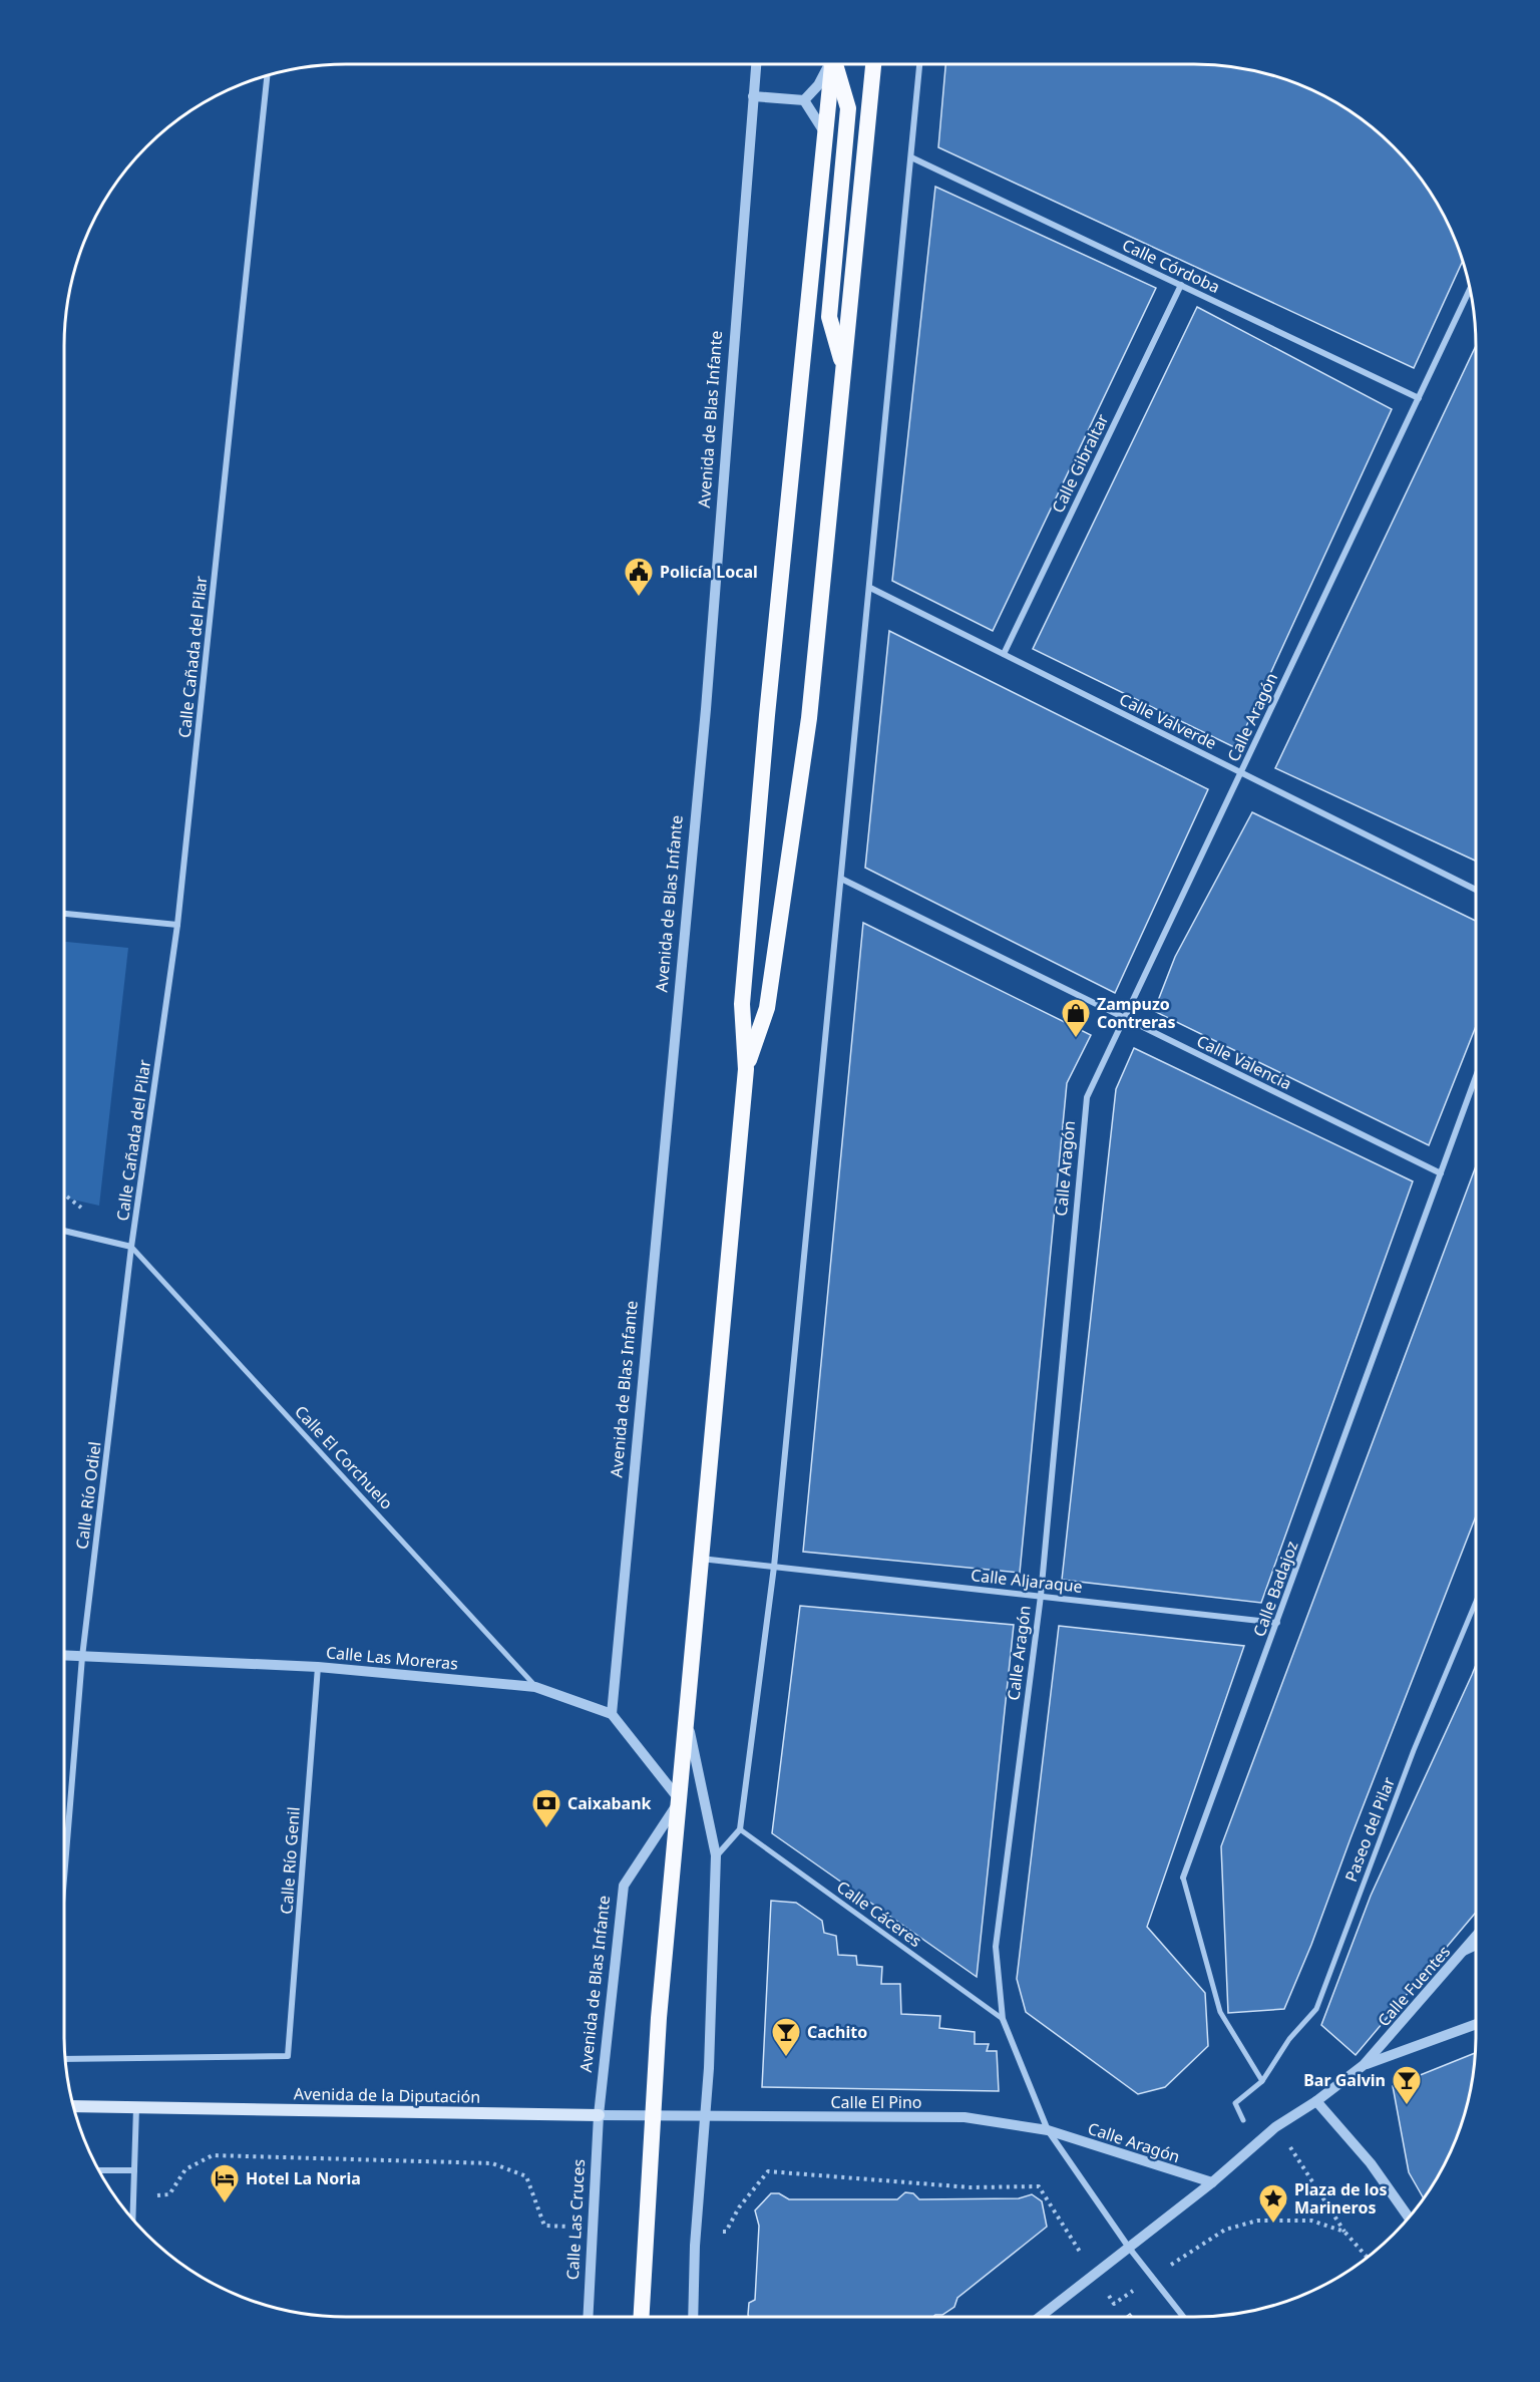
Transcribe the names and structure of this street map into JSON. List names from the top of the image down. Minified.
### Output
{"streets":{"highway":["Avenida de Blas Infante"],"main road":["Avenida de la Diputación"],"street":["Calle Córdoba","Calle Gibraltar","Calle Cañada del Pilar","Calle Aragón","Calle Valverde","Calle Valencia","Calle El Corchuelo","Calle Río Odiel","Calle Aljaraque","Calle Badajoz","Calle Las Moreras","Paseo del Pilar","Calle Río Genil","Calle Cáceres","Calle Fuentes","Calle El Pino","Calle Las Cruces"]},"crossings":[["Calle Córdoba","Calle Gibraltar"],["Calle Córdoba","Calle Aragón"],["Avenida de Blas Infante","Calle Las Moreras"],["Avenida de Blas Infante","Avenida de la Diputación"],["Avenida de Blas Infante","Calle El Pino"],["Avenida de Blas Infante","Calle Las Cruces"],["Calle Gibraltar","Calle Valverde"],["Calle Cañada del Pilar","Calle El Corchuelo"],["Calle Cañada del Pilar","Calle Río Odiel"],["Calle Aragón","Calle Valverde"],["Calle Aragón","Calle Valencia"],["Calle Aragón","Calle Aljaraque"],["Calle Aragón","Calle Cáceres"],["Calle Aragón","Calle El Pino"],["Calle Valencia","Calle Badajoz"],["Calle El Corchuelo","Calle Río Odiel"],["Calle El Corchuelo","Calle Las Moreras"],["Calle Río Odiel","Calle Las Moreras"],["Calle Aljaraque","Calle Badajoz"],["Calle Badajoz","Paseo del Pilar"],["Calle Las Moreras","Calle Río Genil"],["Avenida de la Diputación","Calle El Pino"],["Avenida de la Diputación","Calle Las Cruces"]],"places":{"public building":["Policía Local"],"shop":["Zampuzo Contreras"],"bank":["Caixabank"],"bar":["Cachito","Bar Galvin"],"hotel":["Hotel La Noria"],"place":["Plaza de los Marineros"]}}
